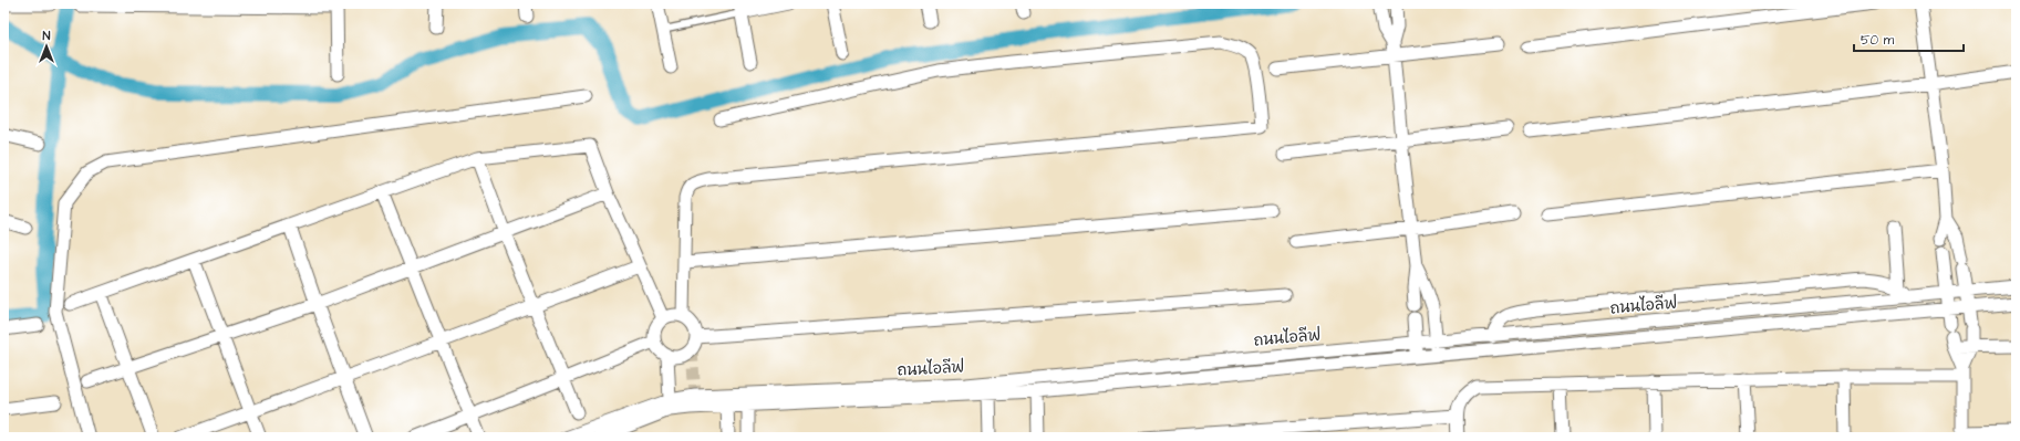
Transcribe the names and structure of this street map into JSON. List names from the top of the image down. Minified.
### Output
{"streets":{"street":["ถนนไอลีฟ"]},"scale_bar":"50 m","north":"top"}
